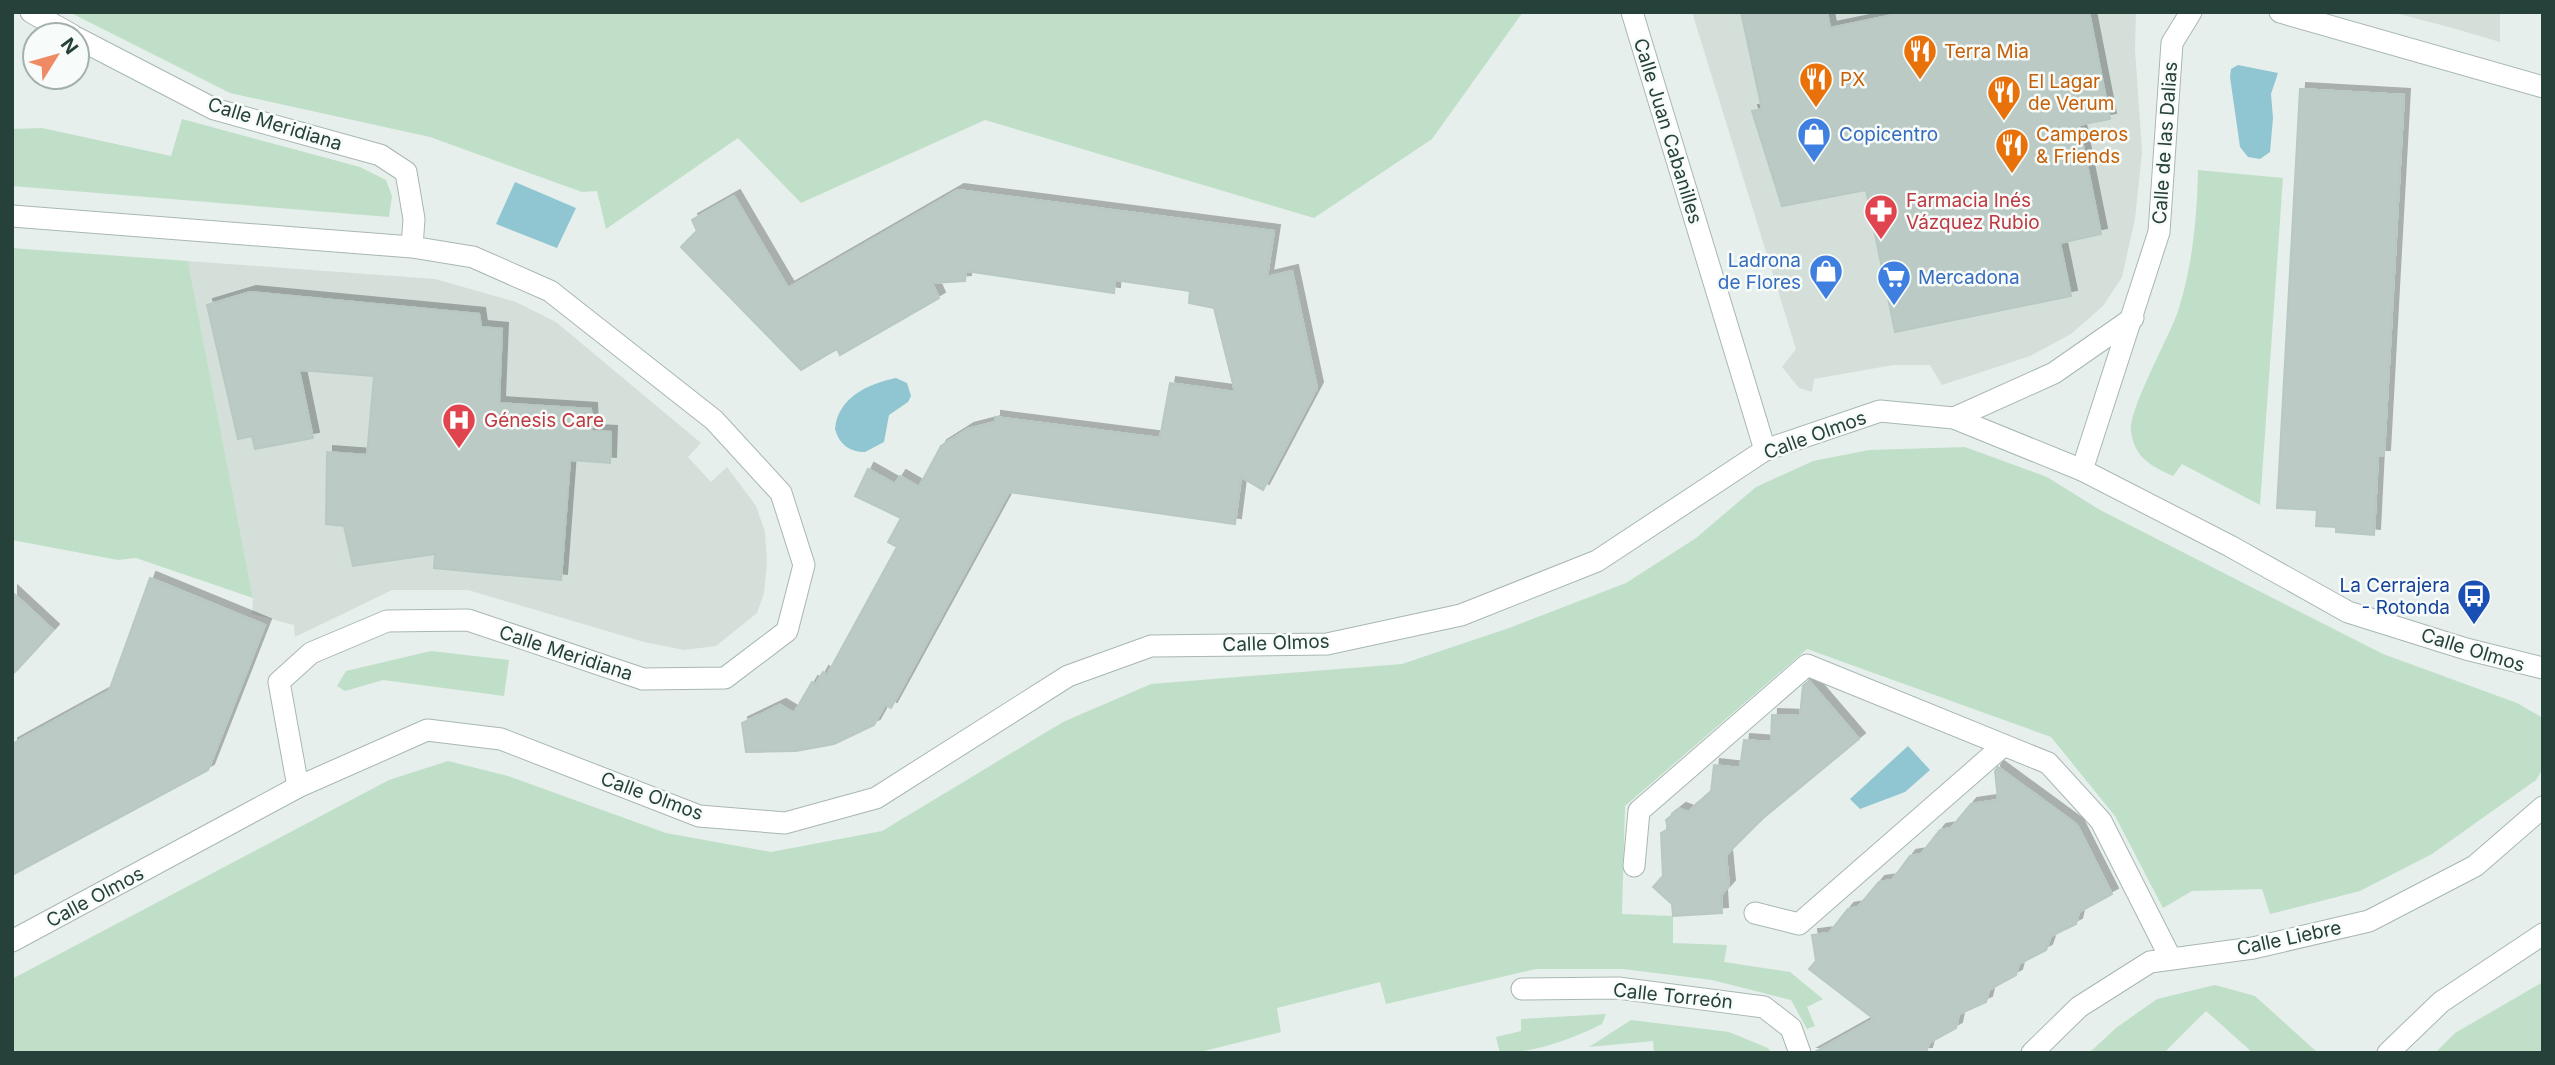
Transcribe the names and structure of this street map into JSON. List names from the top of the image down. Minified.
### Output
{"streets":{"street":["Calle Meridiana","Calle Juan Cabanilles","Calle de las Dalias","Calle Olmos","Calle Liebre","Calle Torreón"]},"crossings":[["Calle Meridiana","Calle Olmos"],["Calle Juan Cabanilles","Calle Olmos"],["Calle de las Dalias","Calle Olmos"]],"places":{"restaurant":["Terra Mia","PX","El Lagar de Verum","Camperos & Friends"],"shop":["Copicentro","Ladrona de Flores"],"pharmacy":["Farmacia Inés Vázquez Rubio"],"supermarket":["Mercadona"],"hospital":["Génesis Care"],"bus stop":["La Cerrajera - Rotonda"]},"north":"top right"}
